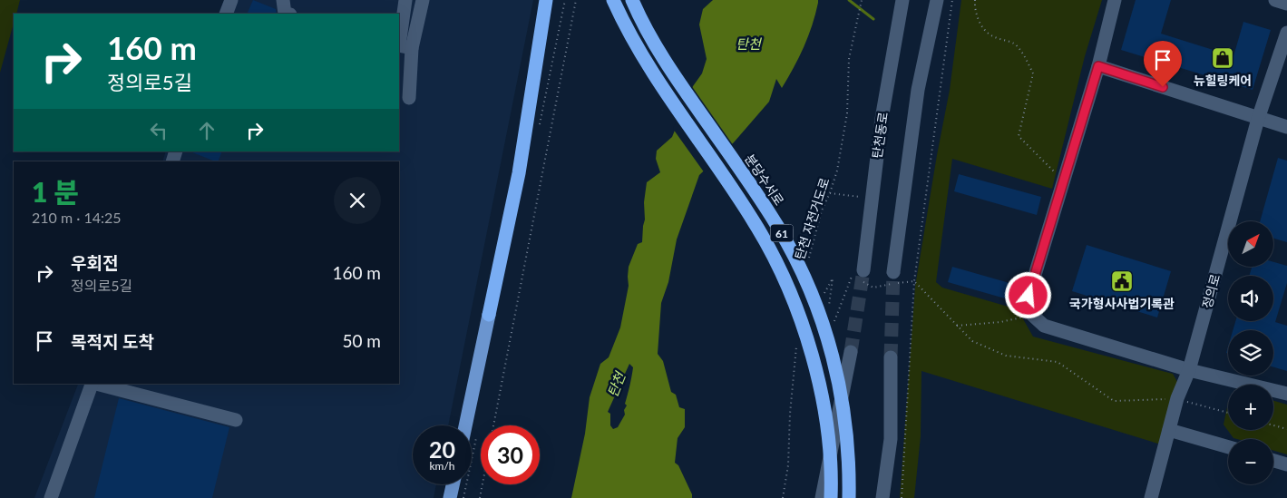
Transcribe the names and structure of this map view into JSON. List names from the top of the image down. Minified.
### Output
{"streets":{"highway":["분당수서로","61"],"street":["탄천동로","정의로"],"path":["탄천 자전거도로"]},"water":["탄천"],"places":{"shop":["뉴힐링케어"],"public building":["국가형사사법기록관"]},"north":"top right","page":{"turn":["160 m","정의로5길"],"heading":["1 분","210 m · 14:25"],"map_buttons":["+","−"],"list":[{"name":"우회전","note":"정의로5길","value":"160 m"},{"name":"목적지 도착","value":"50 m"}],"speed":"20 km/h","limit":"30"}}
